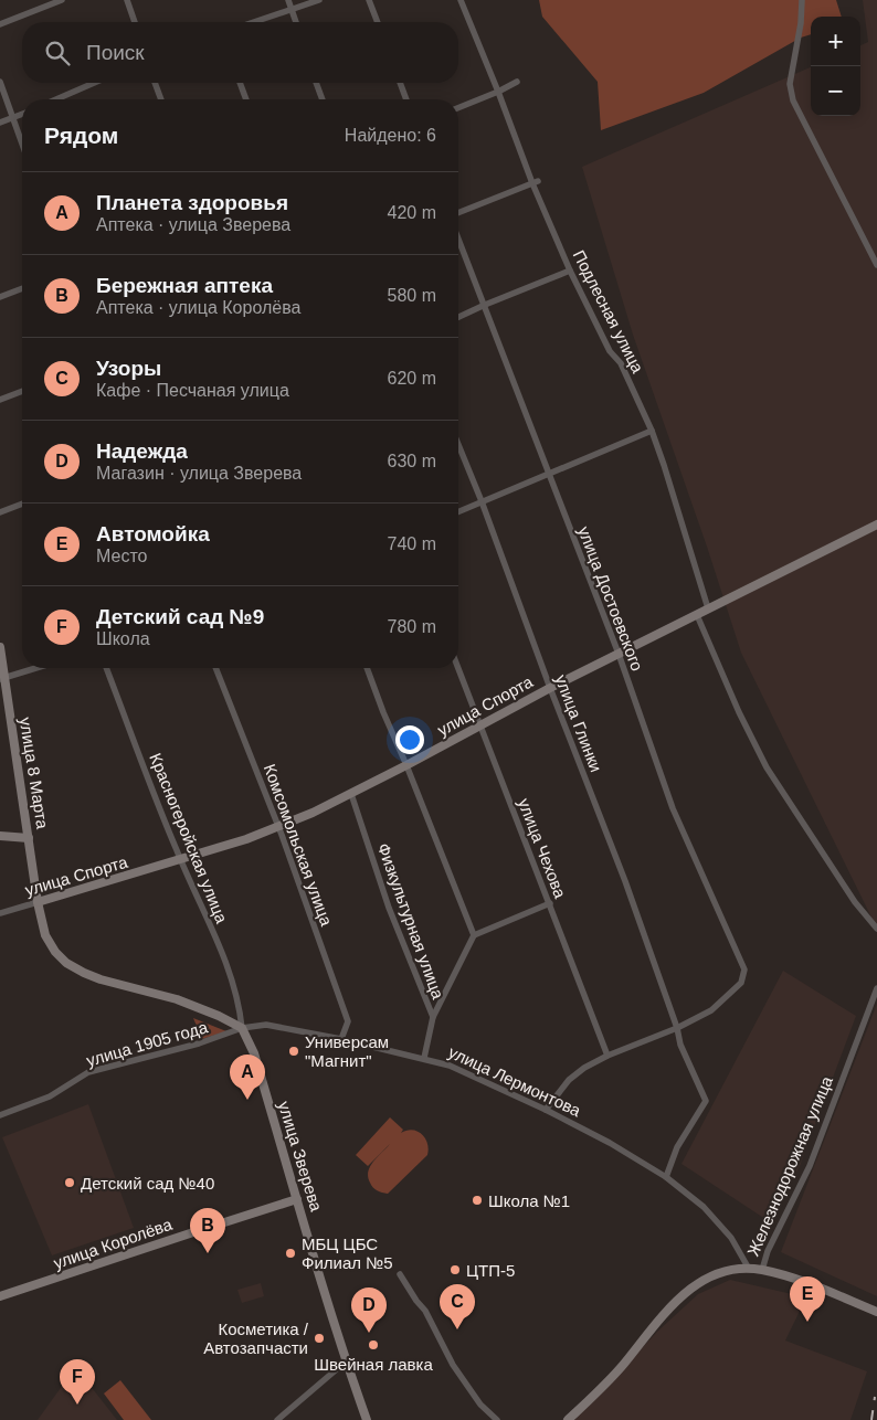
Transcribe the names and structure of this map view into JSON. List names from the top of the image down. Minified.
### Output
{"streets":{"main road":["улица Спорта","улица 8 Марта","улица Зверева","Железнодорожная улица","улица Королёва"],"street":["Подлесная улица","улица Достоевского","улица Глинки","Красногеройская улица","Комсомольская улица","улица Чехова","Физкультурная улица","улица 1905 года","улица Лермонтова"]},"crossings":[["Подлесная улица","улица Спорта"],["улица Достоевского","улица Спорта"],["улица Достоевского","улица Глинки"],["улица Спорта","улица Глинки"],["улица Спорта","улица 8 Марта"],["улица Спорта","Красногеройская улица"],["улица Спорта","Комсомольская улица"],["улица Спорта","улица Чехова"],["улица Спорта","Физкультурная улица"],["улица Глинки","улица Лермонтова"],["Красногеройская улица","улица 1905 года"],["Красногеройская улица","улица Лермонтова"],["Красногеройская улица","улица Зверева"],["Комсомольская улица","улица Лермонтова"],["Физкультурная улица","улица Лермонтова"],["улица 1905 года","улица Лермонтова"],["улица 1905 года","улица Зверева"],["улица Лермонтова","улица Зверева"],["улица Лермонтова","Железнодорожная улица"],["улица Зверева","улица Королёва"]],"places":["Универсам \"Магнит\"","Детский сад №40","Школа №1","МБЦ ЦБС Филиал №5","ЦТП-5","Косметика / Автозапчасти","Швейная лавка"],"page":{"map_buttons":["+","−"],"search":"Поиск","heading":["Рядом","Найдено: 6"],"list":[{"mark":"A","name":"Планета здоровья","note":"Аптека · улица Зверева","value":"420 m"},{"mark":"B","name":"Бережная аптека","note":"Аптека · улица Королёва","value":"580 m"},{"mark":"C","name":"Узоры","note":"Кафе · Песчаная улица","value":"620 m"},{"mark":"D","name":"Надежда","note":"Магазин · улица Зверева","value":"630 m"},{"mark":"E","name":"Автомойка","note":"Место","value":"740 m"},{"mark":"F","name":"Детский сад №9","note":"Школа","value":"780 m"}],"pins":["A","B","E","C","D","F"]}}
